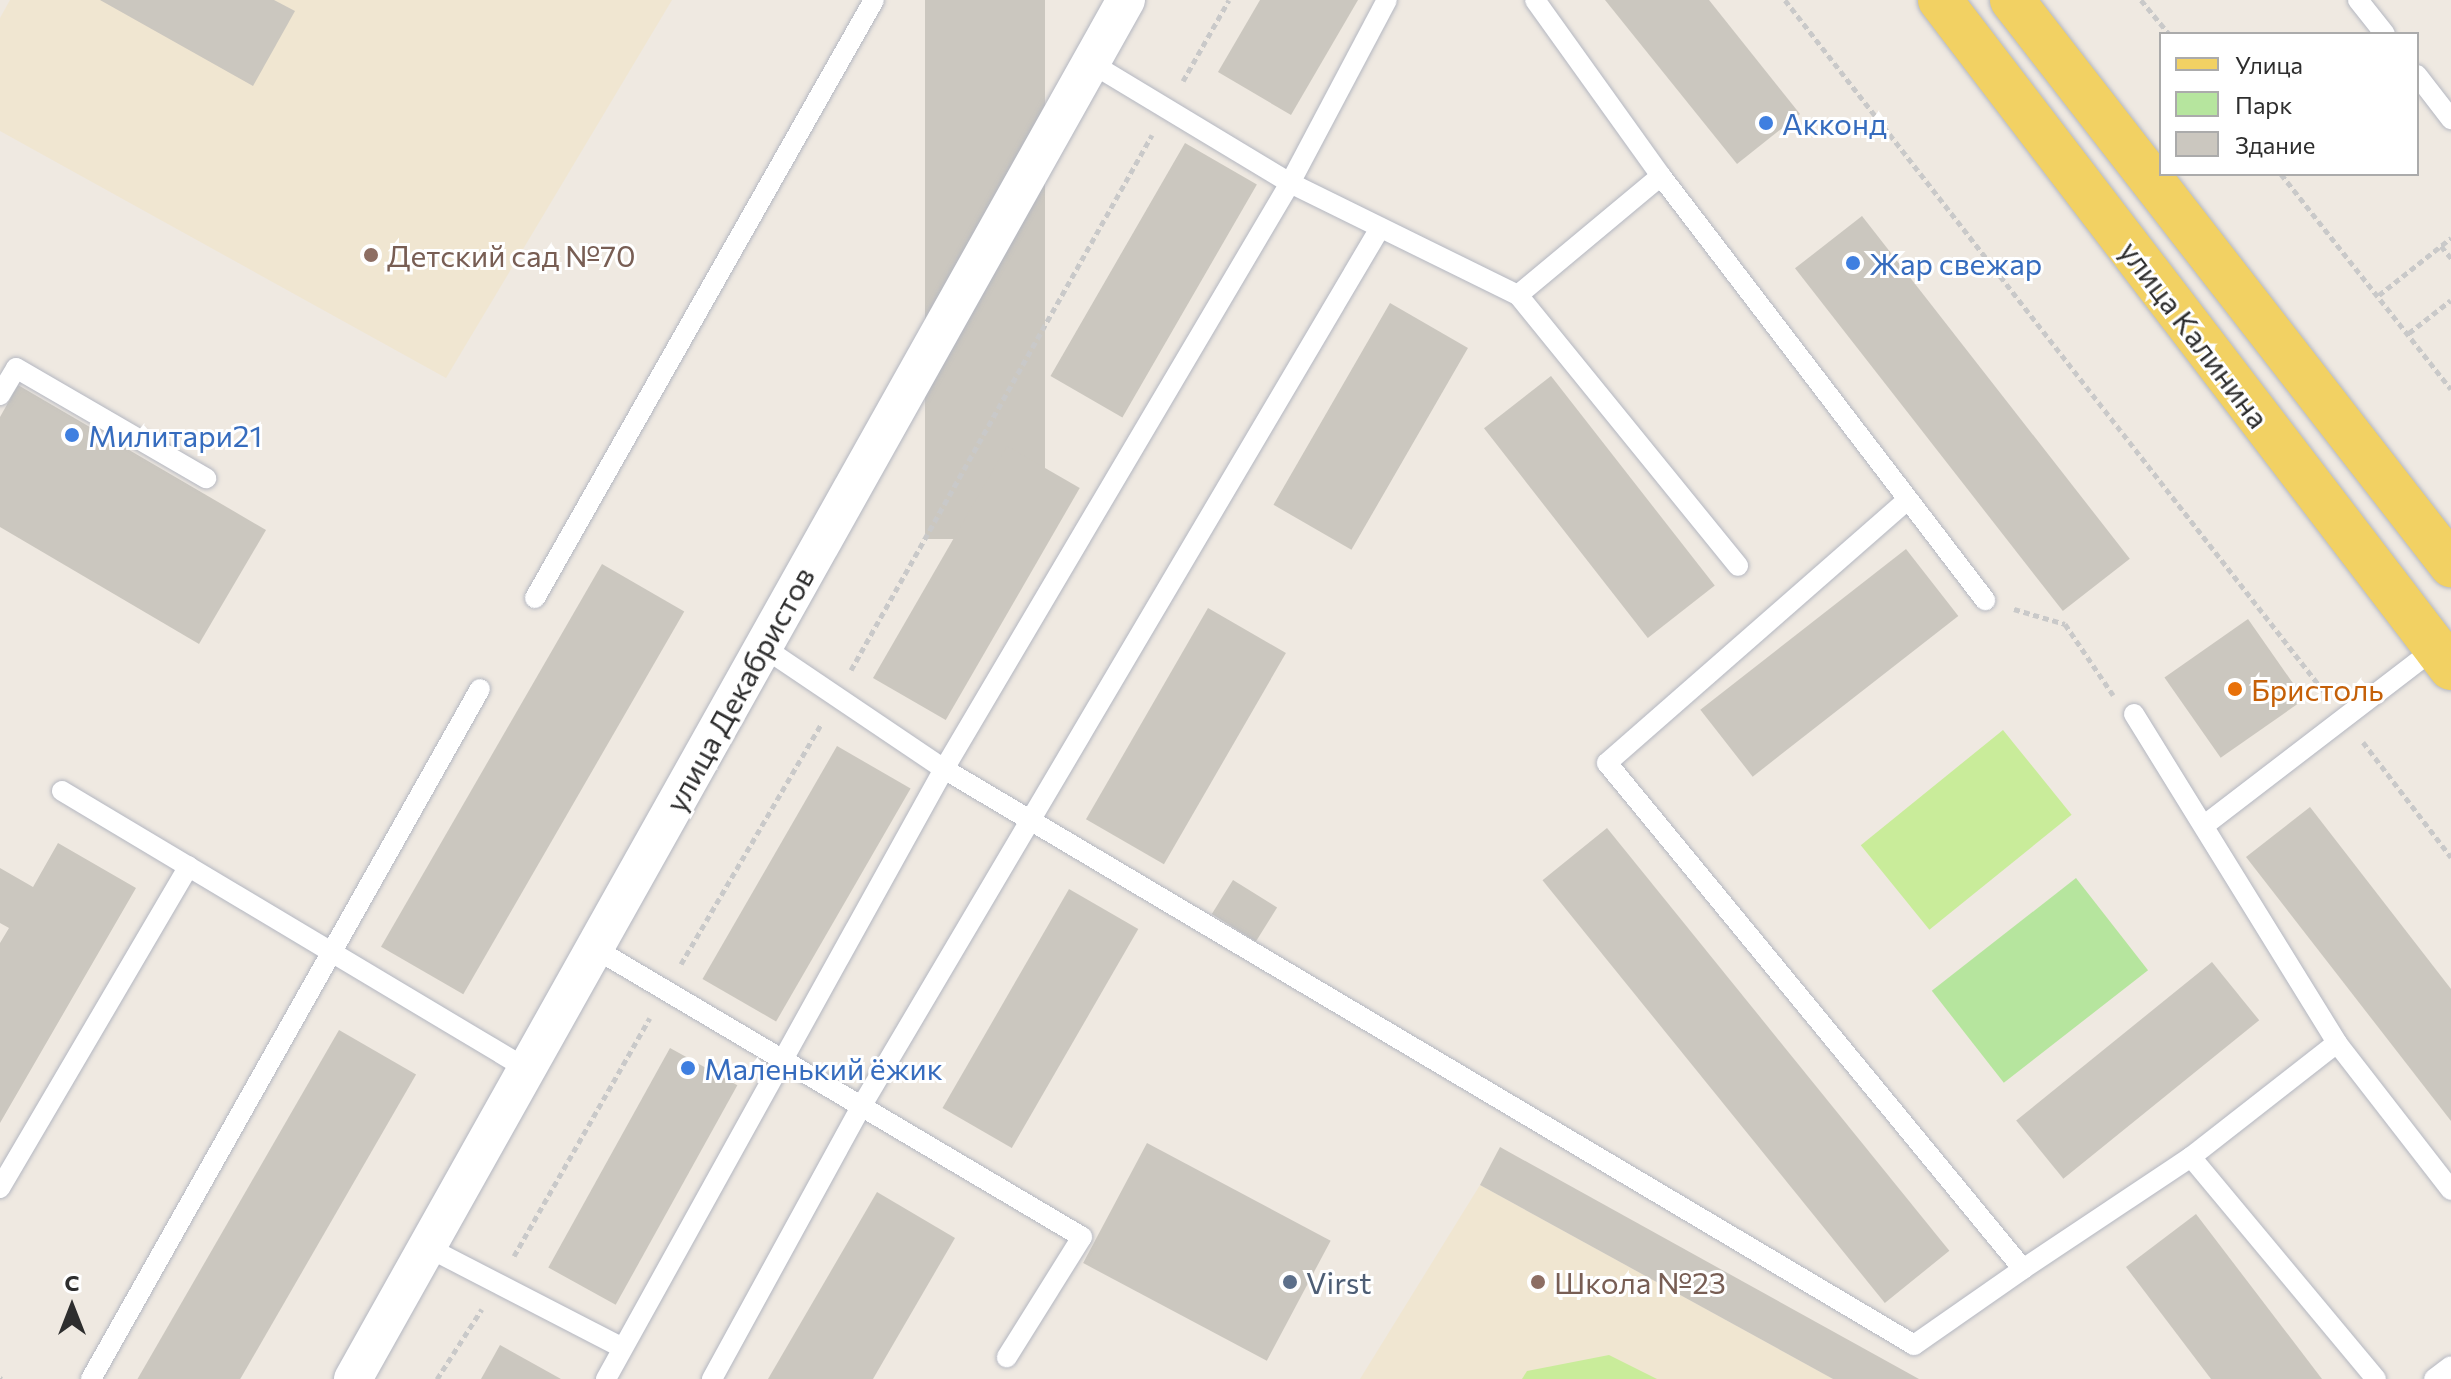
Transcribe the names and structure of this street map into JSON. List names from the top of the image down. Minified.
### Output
{"streets":{"main road":["улица Калинина"],"street":["улица Декабристов"]},"places":["Акконд","Детский сад №70","Жар свежар","Милитари21","Бристоль","Маленький ёжик","Virst","Школа №23"],"legend":["Улица","Парк","Здание"],"north":"top"}
